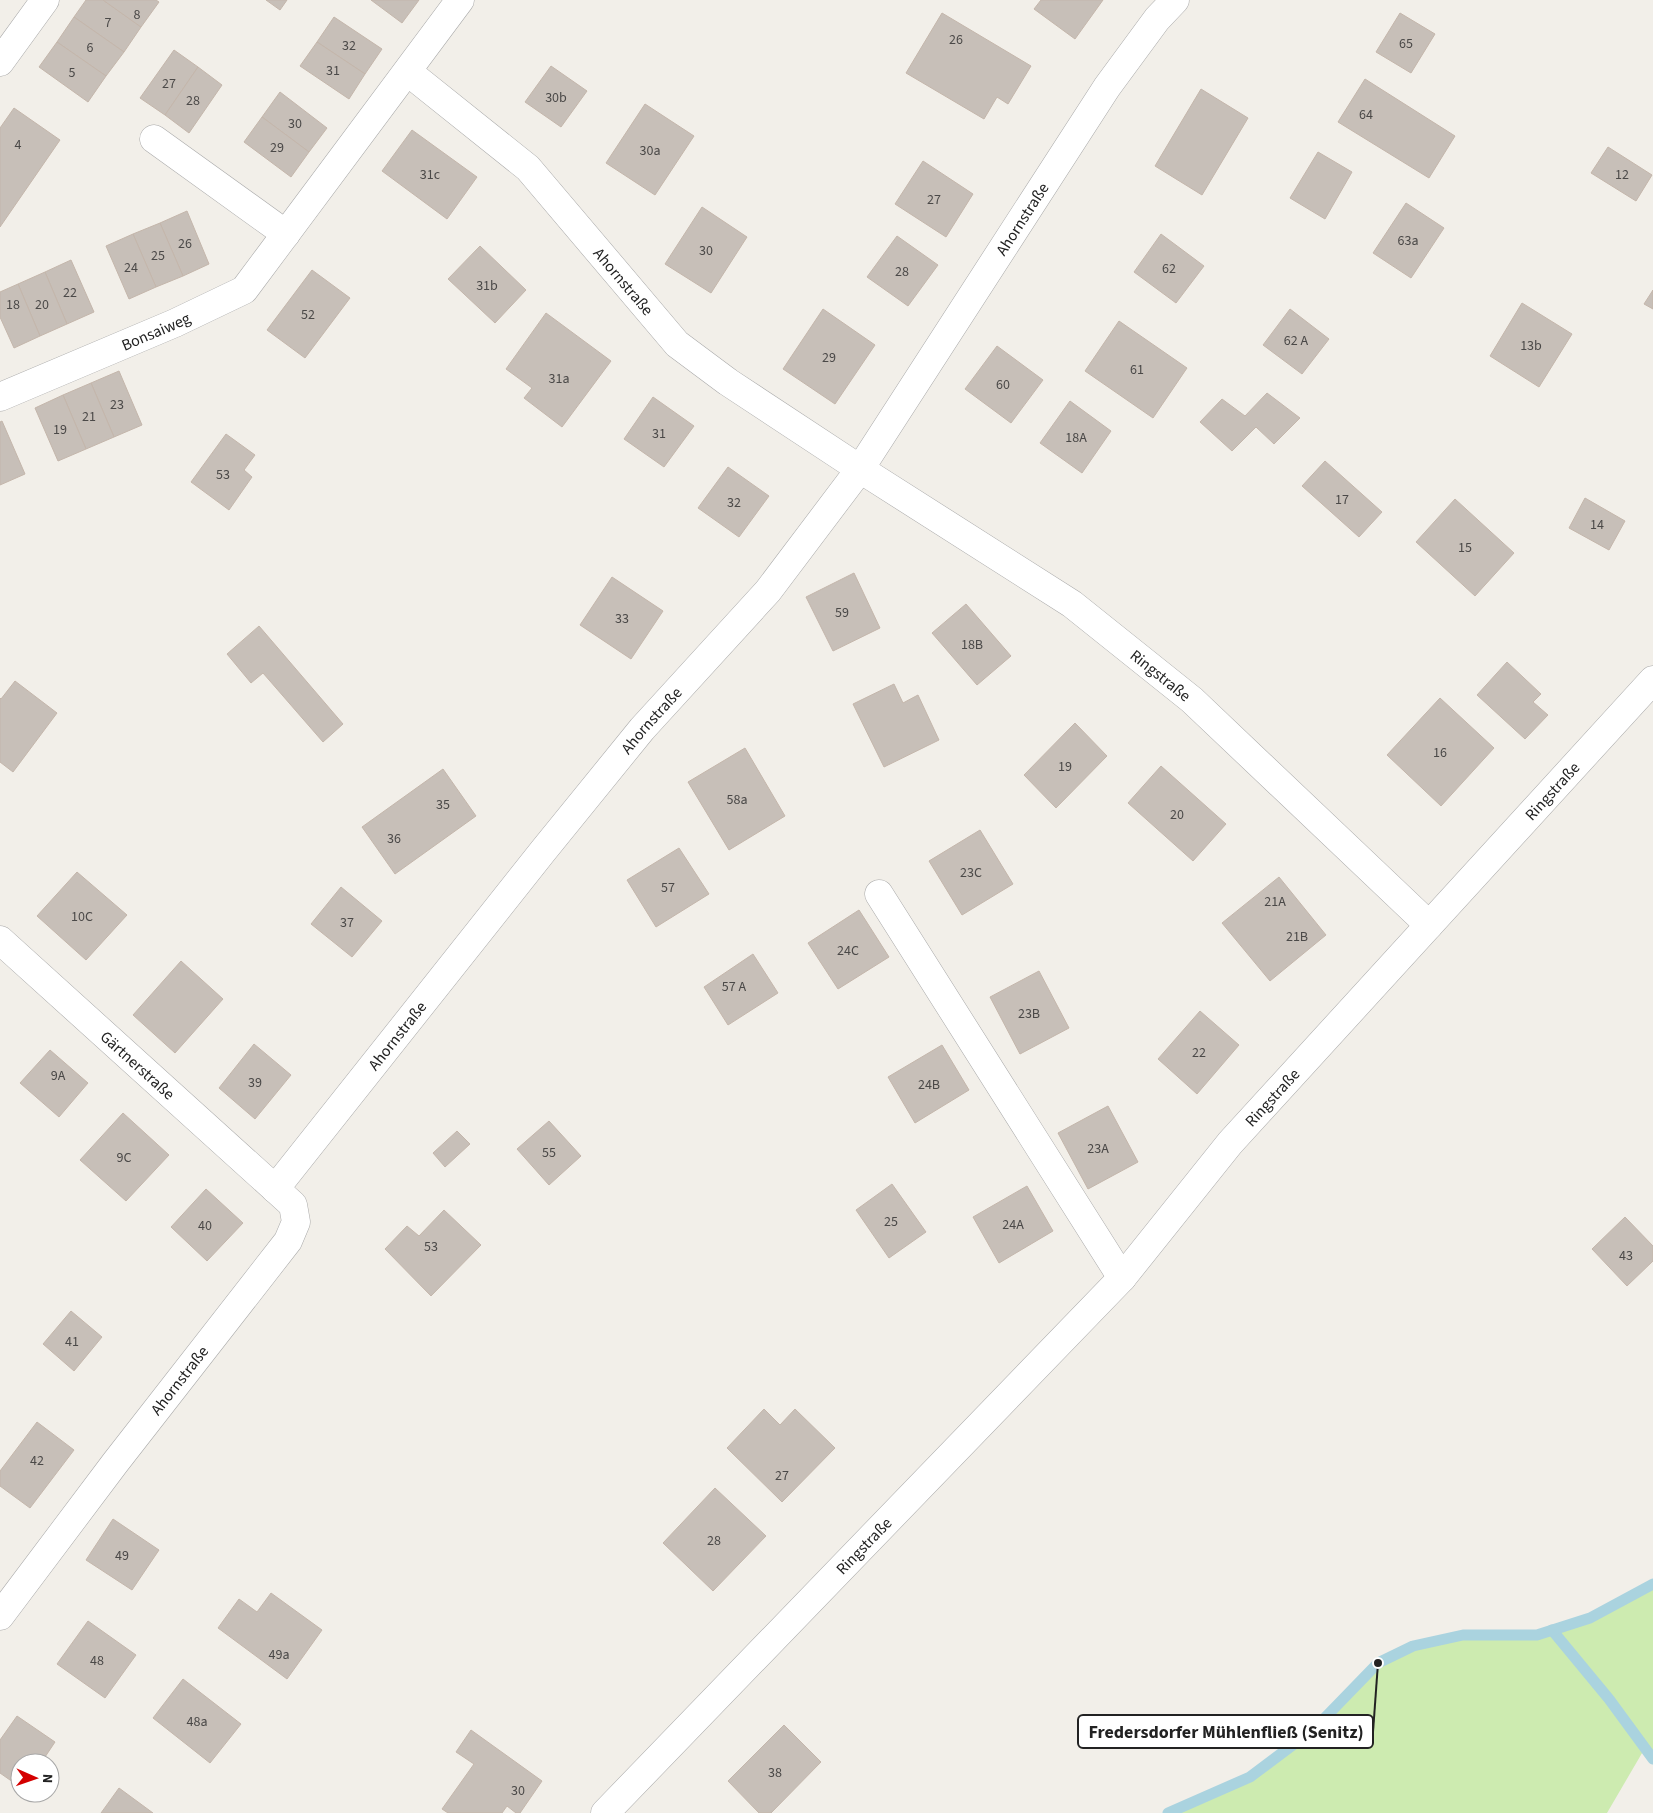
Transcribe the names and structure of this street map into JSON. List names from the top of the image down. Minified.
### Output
{"streets":{"street":["Ahornstraße","Bonsaiweg","Ringstraße","Gärtnerstraße"]},"crossings":[["Ahornstraße","Bonsaiweg"],["Ahornstraße","Ringstraße"],["Ahornstraße","Gärtnerstraße"]],"places":["Fredersdorfer Mühlenfließ (Senitz)"],"house_numbers":["8","7","26","65","32","6","31","5","27","30b","28","64","30","4","29","30a","31c","12","27","63a","26","30","25","24","62","28","31b","22","18","20","52","62 A","13b","29","61","31a","60","23","21","19","31","18A","53","17","32","14","15","59","33","18B","16","19","58a","35","20","36","23C","57","21A","10C","37","21B","24C","57 A","23B","22","9A","39","24B","23A","55","9C","25","24A","40","53","43","41","42","27","28","49","49a","48","48a","38","30"],"north":"right"}
